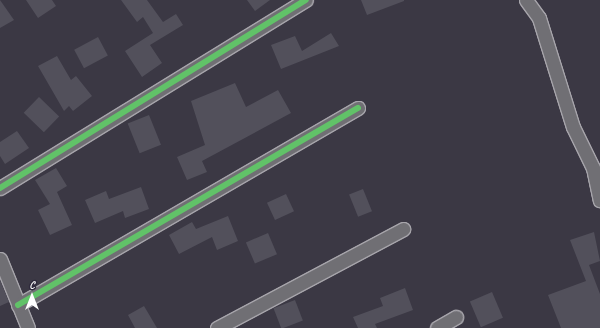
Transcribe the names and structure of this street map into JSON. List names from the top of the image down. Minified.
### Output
{"north":"top"}
